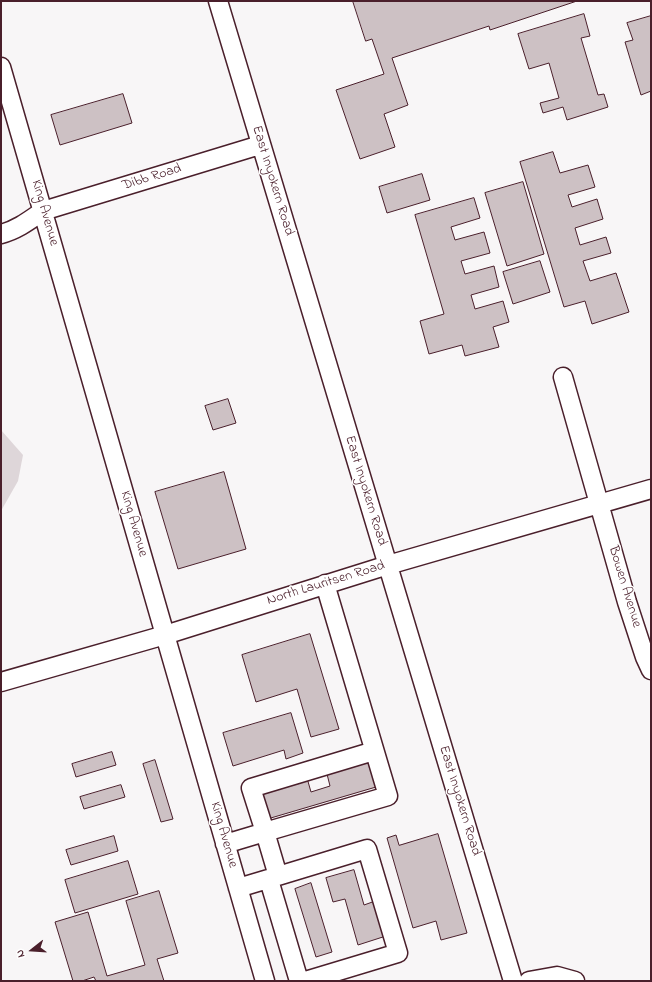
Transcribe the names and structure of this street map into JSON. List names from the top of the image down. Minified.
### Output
{"streets":{"street":["Dibb Road","East Inyokern Road","King Avenue","North Lauritsen Road","Bowen Avenue"]},"crossings":[["Dibb Road","East Inyokern Road"],["Dibb Road","King Avenue"],["East Inyokern Road","North Lauritsen Road"],["King Avenue","North Lauritsen Road"],["North Lauritsen Road","Bowen Avenue"]],"north":"left"}
